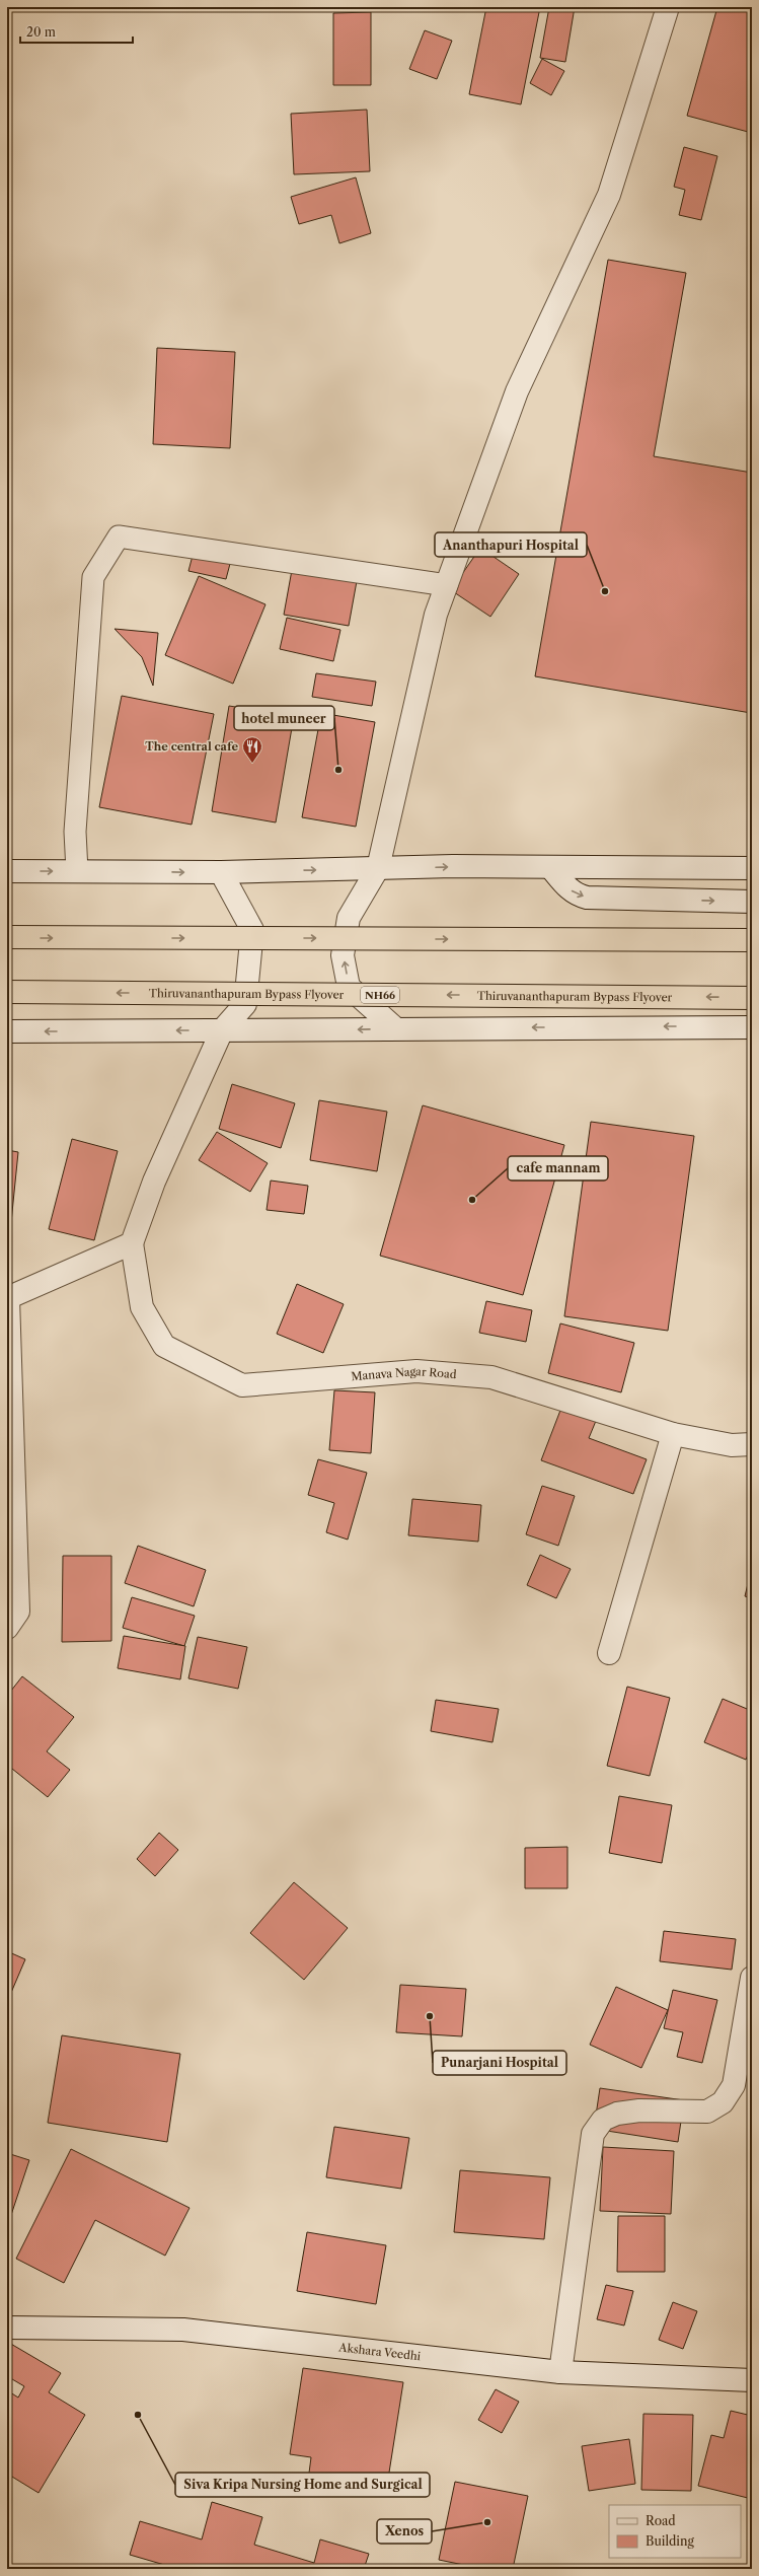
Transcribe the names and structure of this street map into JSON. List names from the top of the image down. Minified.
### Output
{"streets":{"highway":["Thiruvananthapuram Bypass Flyover","NH66"],"street":["Manava Nagar Road","Akshara Veedhi"]},"places":{"other":["Ananthapuri Hospital","hotel muneer","cafe mannam","Punarjani Hospital","Siva Kripa Nursing Home and Surgical","Xenos"],"restaurant":["The central cafe"]},"legend":["Road","Building"],"scale_bar":"20 m"}
